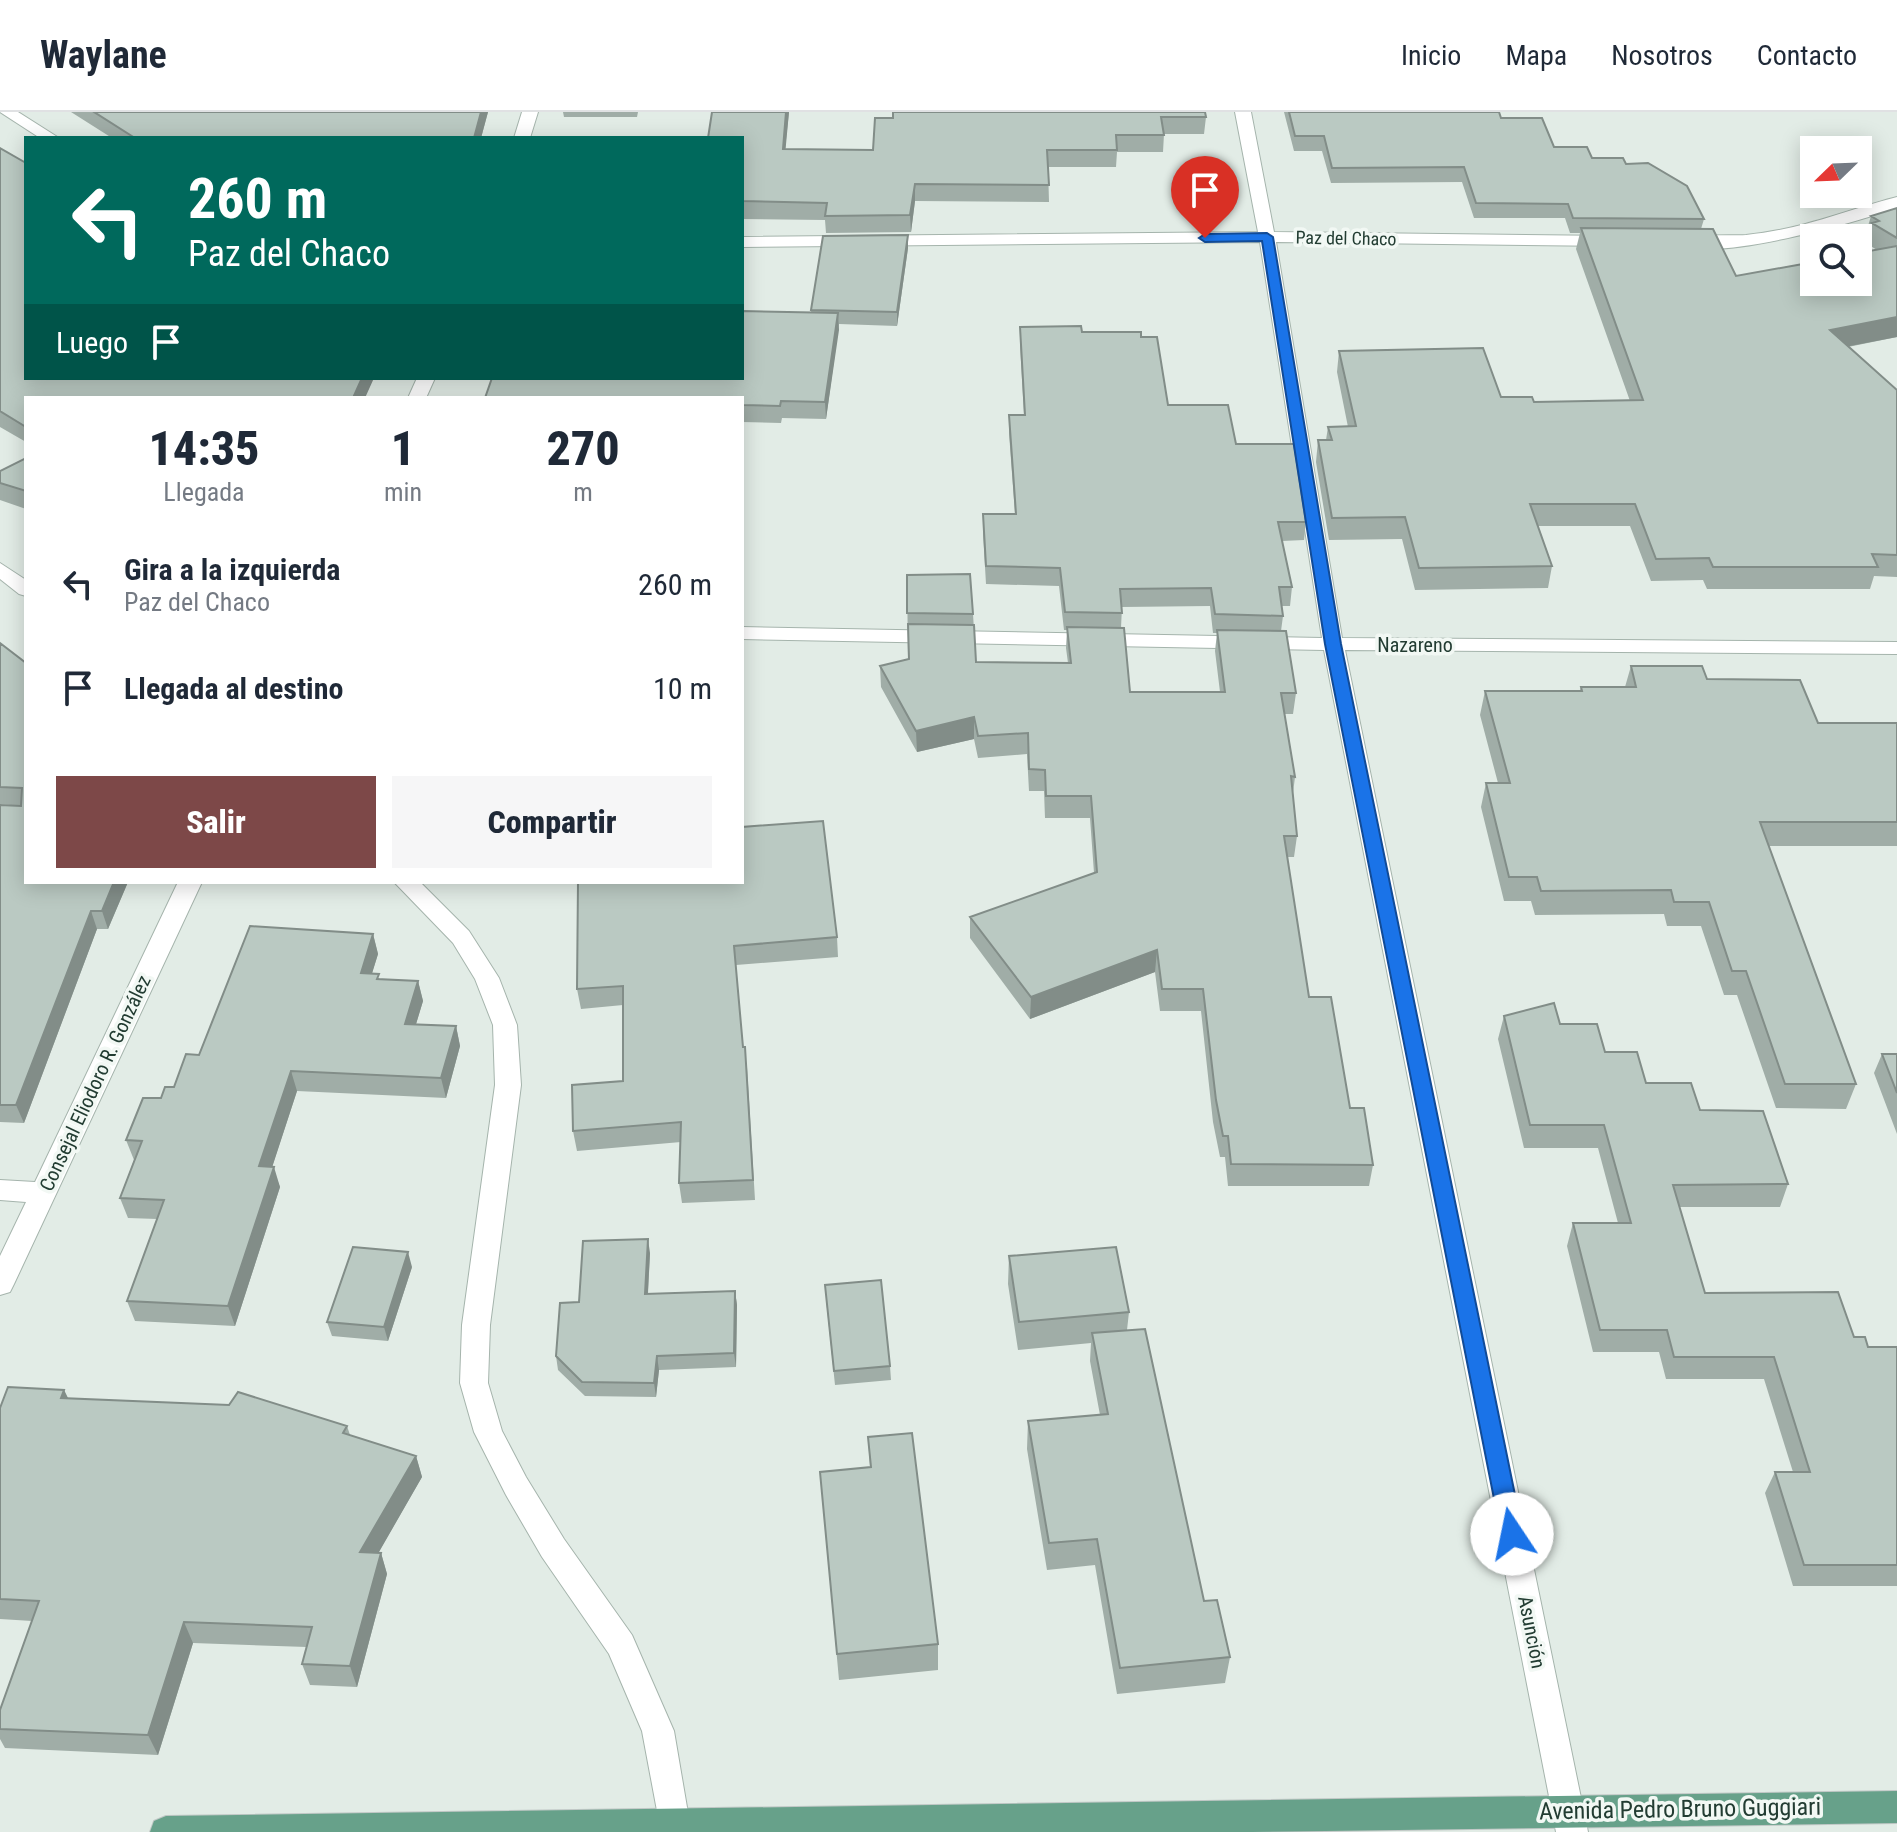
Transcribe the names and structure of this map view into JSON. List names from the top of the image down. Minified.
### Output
{"streets":{"main road":["Avenida Pedro Bruno Guggiari"],"street":["Paz del Chaco","Nazareno","Consejal Eliodoro R. González","Asunción"]},"crossings":[["Paz del Chaco","Asunción"],["Nazareno","Asunción"],["Asunción","Avenida Pedro Bruno Guggiari"]],"north":"bottom left","page":{"header":"Waylane","nav":["Inicio","Mapa","Nosotros","Contacto"],"turn":["260 m","Paz del Chaco"],"then":"Luego","eta":["14:35","Llegada","1","min","270","m"],"list":[{"name":"Gira a la izquierda","note":"Paz del Chaco","value":"260 m"},{"name":"Llegada al destino","value":"10 m"}],"buttons":["Salir","Compartir"]}}
